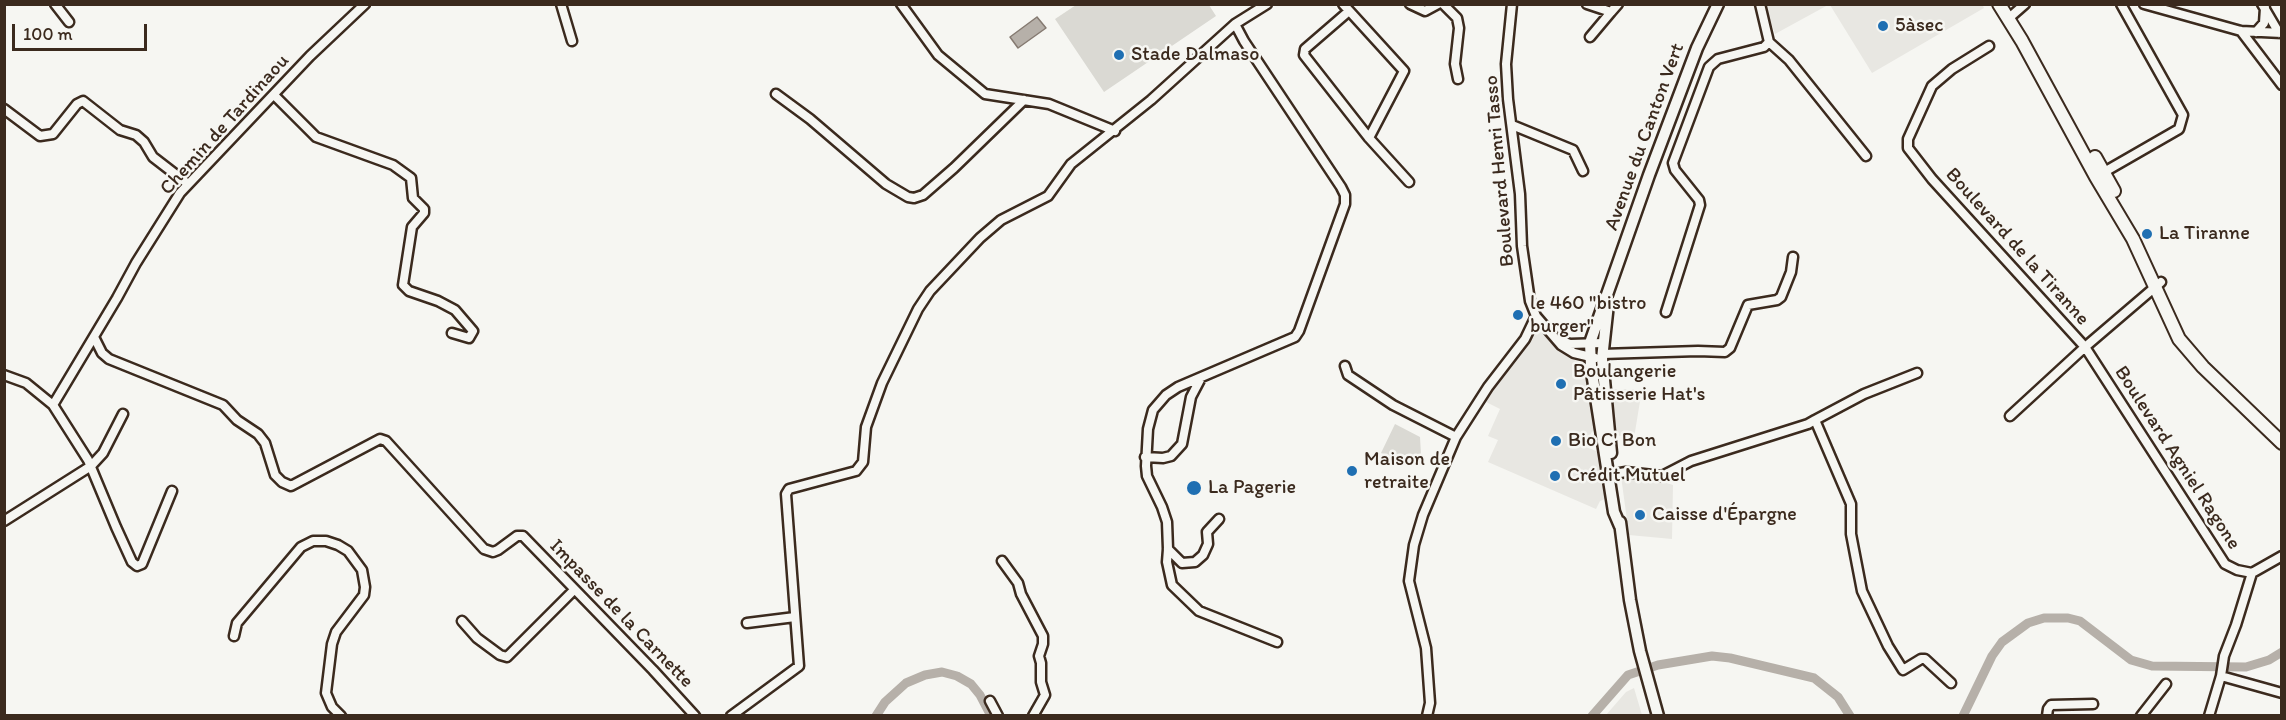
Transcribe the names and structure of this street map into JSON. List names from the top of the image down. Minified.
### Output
{"streets":{"street":["Chemin de Tardinaou","Avenue du Canton Vert","Boulevard Henri Tasso","Boulevard de la Tiranne","Boulevard Agniel Ragone","Impasse de la Carnette"]},"crossings":[["Chemin de Tardinaou","Impasse de la Carnette"],["Avenue du Canton Vert","Boulevard Henri Tasso"],["Boulevard de la Tiranne","Boulevard Agniel Ragone"]],"places":["5àsec","Stade Dalmaso","La Tiranne","le 460 \"bistro burger\"","Boulangerie Pâtisserie Hat's","Bio C' Bon","Maison de retraite","Crédit Mutuel","La Pagerie","Caisse d'Épargne"],"scale_bar":"100 m"}
